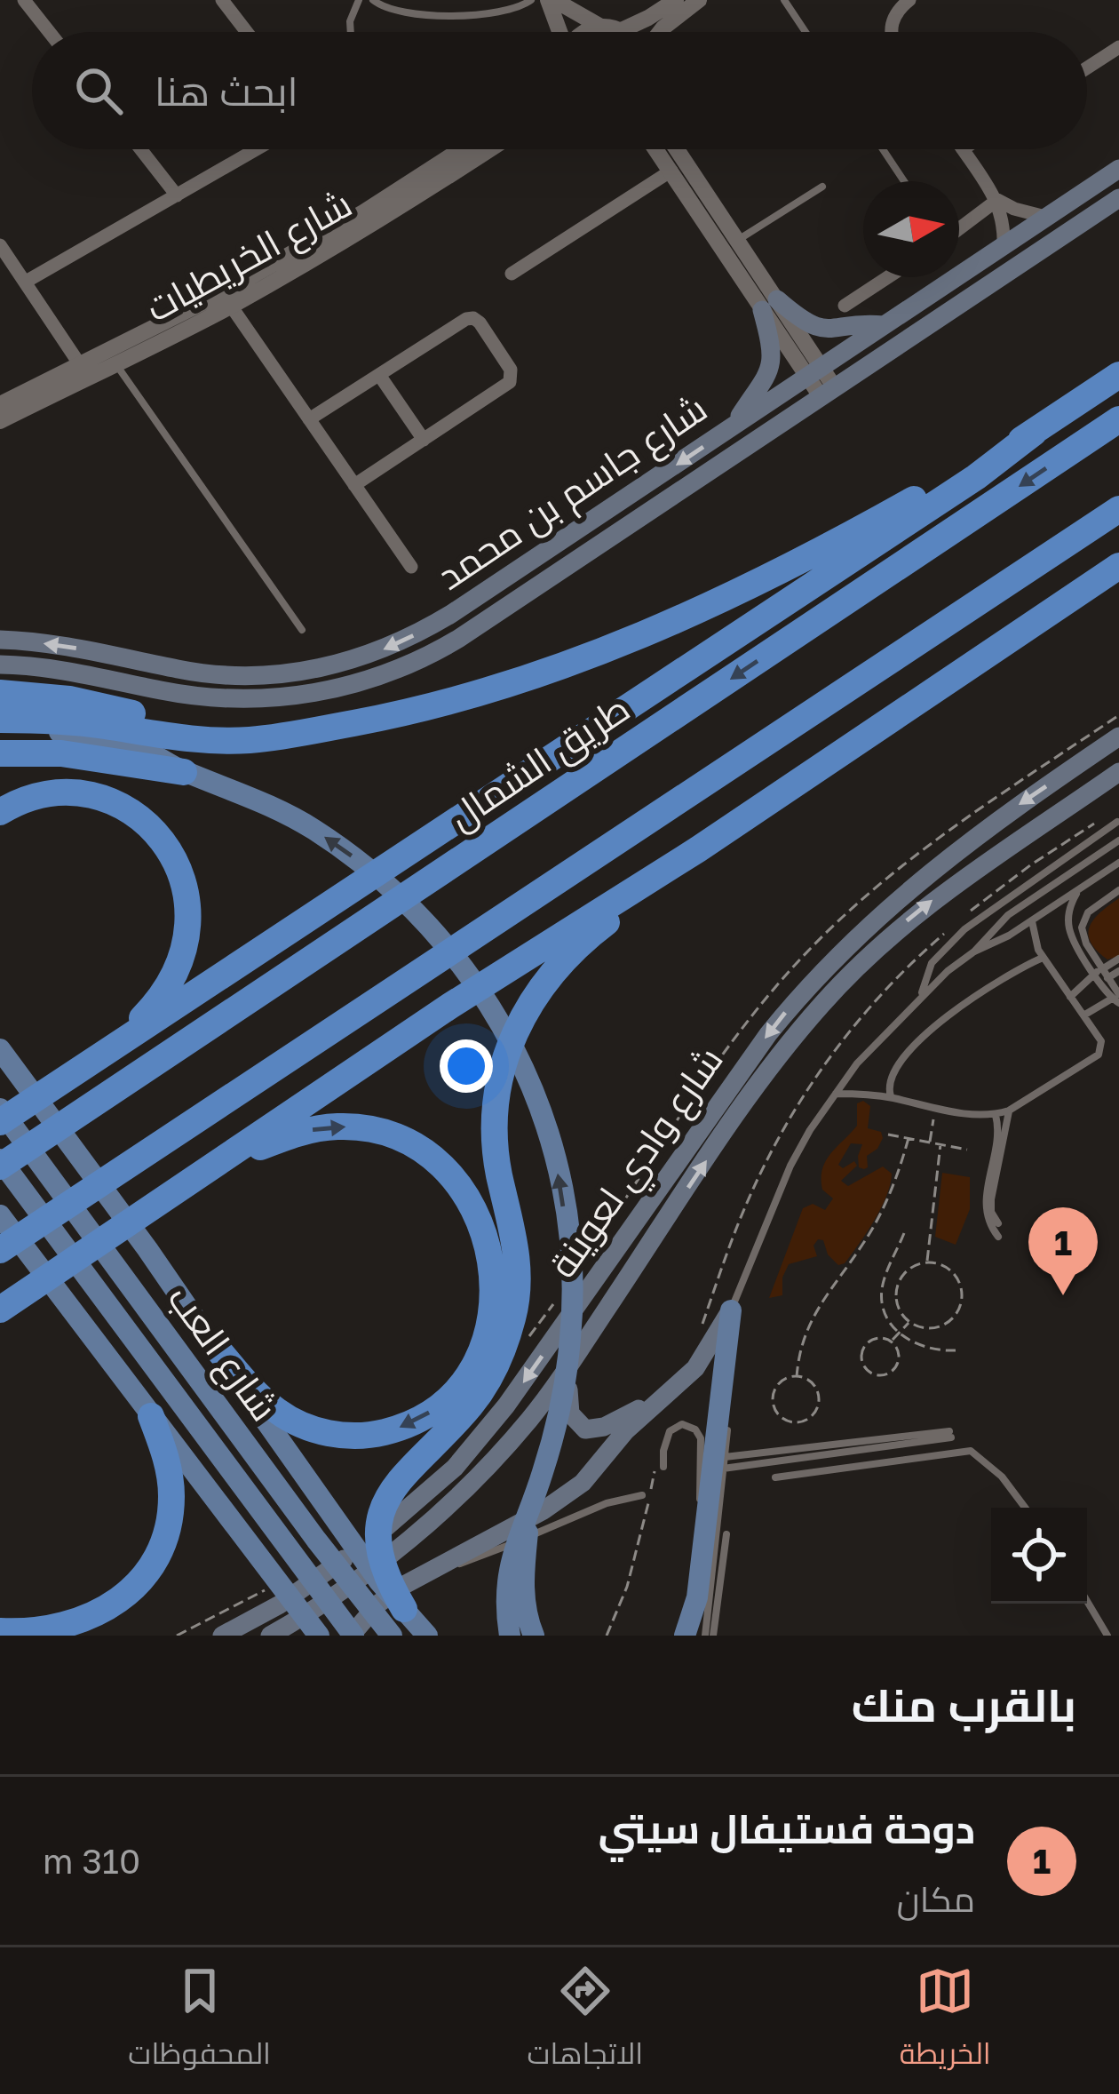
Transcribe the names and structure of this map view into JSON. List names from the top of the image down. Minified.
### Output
{"streets":{"highway":["طريق الشمال"],"main road":["شارع جاسم بن محمد","شارع وادي لعوينة","شارع العب"],"street":["شارع الخريطيات"]},"crossings":[["طريق الشمال","شارع العب"]],"north":"right","page":{"search":"ابحث هنا","pins":"1","heading":"بالقرب منك","list":[{"mark":"1","name":"دوحة فستيفال سيتي","note":"مكان","value":"310 m"}],"nav":["الخريطة","الاتجاهات","المحفوظات"]}}
